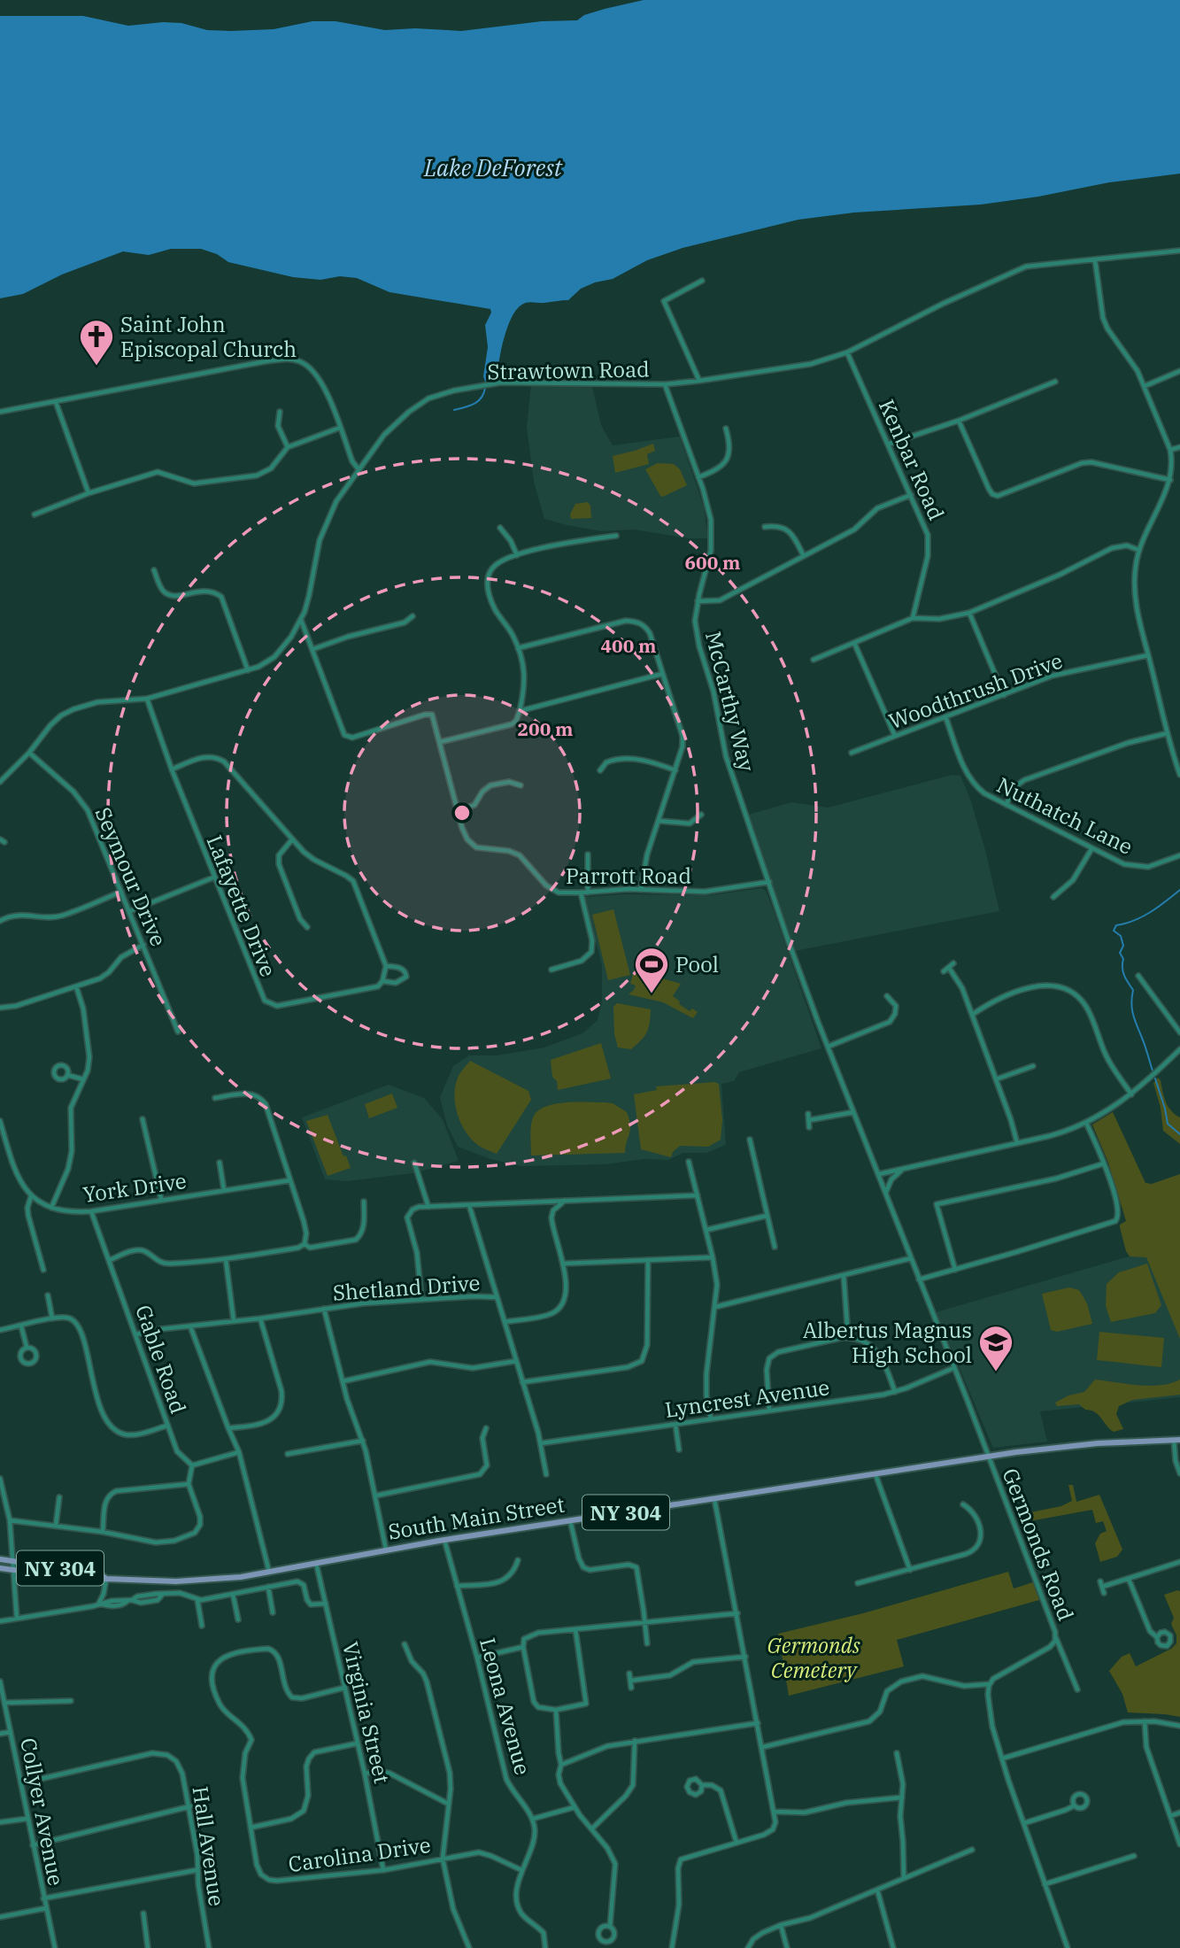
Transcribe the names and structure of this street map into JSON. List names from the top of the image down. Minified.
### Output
{"streets":{"main road":["NY 304","South Main Street"],"street":["Strawtown Road","Kenbar Road","Woodthrush Drive","McCarthy Way","Nuthatch Lane","Parrott Road","Seymour Drive","Lafayette Drive","York Drive","Shetland Drive","Gable Road","Lyncrest Avenue","Germonds Road","Leona Avenue","Virginia Street","Collyer Avenue","Hall Avenue","Carolina Drive"]},"crossings":[["Strawtown Road","Kenbar Road"],["Strawtown Road","McCarthy Way"],["Strawtown Road","Parrott Road"],["Strawtown Road","Seymour Drive"],["Strawtown Road","Lafayette Drive"],["Woodthrush Drive","Nuthatch Lane"],["McCarthy Way","Parrott Road"],["York Drive","Gable Road"],["Shetland Drive","Gable Road"],["Shetland Drive","Lyncrest Avenue"],["Lyncrest Avenue","Germonds Road"],["NY 304","South Main Street"],["NY 304","Germonds Road"],["South Main Street","Germonds Road"],["South Main Street","Leona Avenue"],["South Main Street","Virginia Street"],["Virginia Street","Carolina Drive"],["Collyer Avenue","Hall Avenue"]],"water":["Lake DeForest"],"parks":["Germonds Cemetery"],"places":{"church":["Saint John Episcopal Church"],"sports":["Pool"],"school or university":["Albertus Magnus High School"]},"rings":["600 m","400 m","200 m"]}
